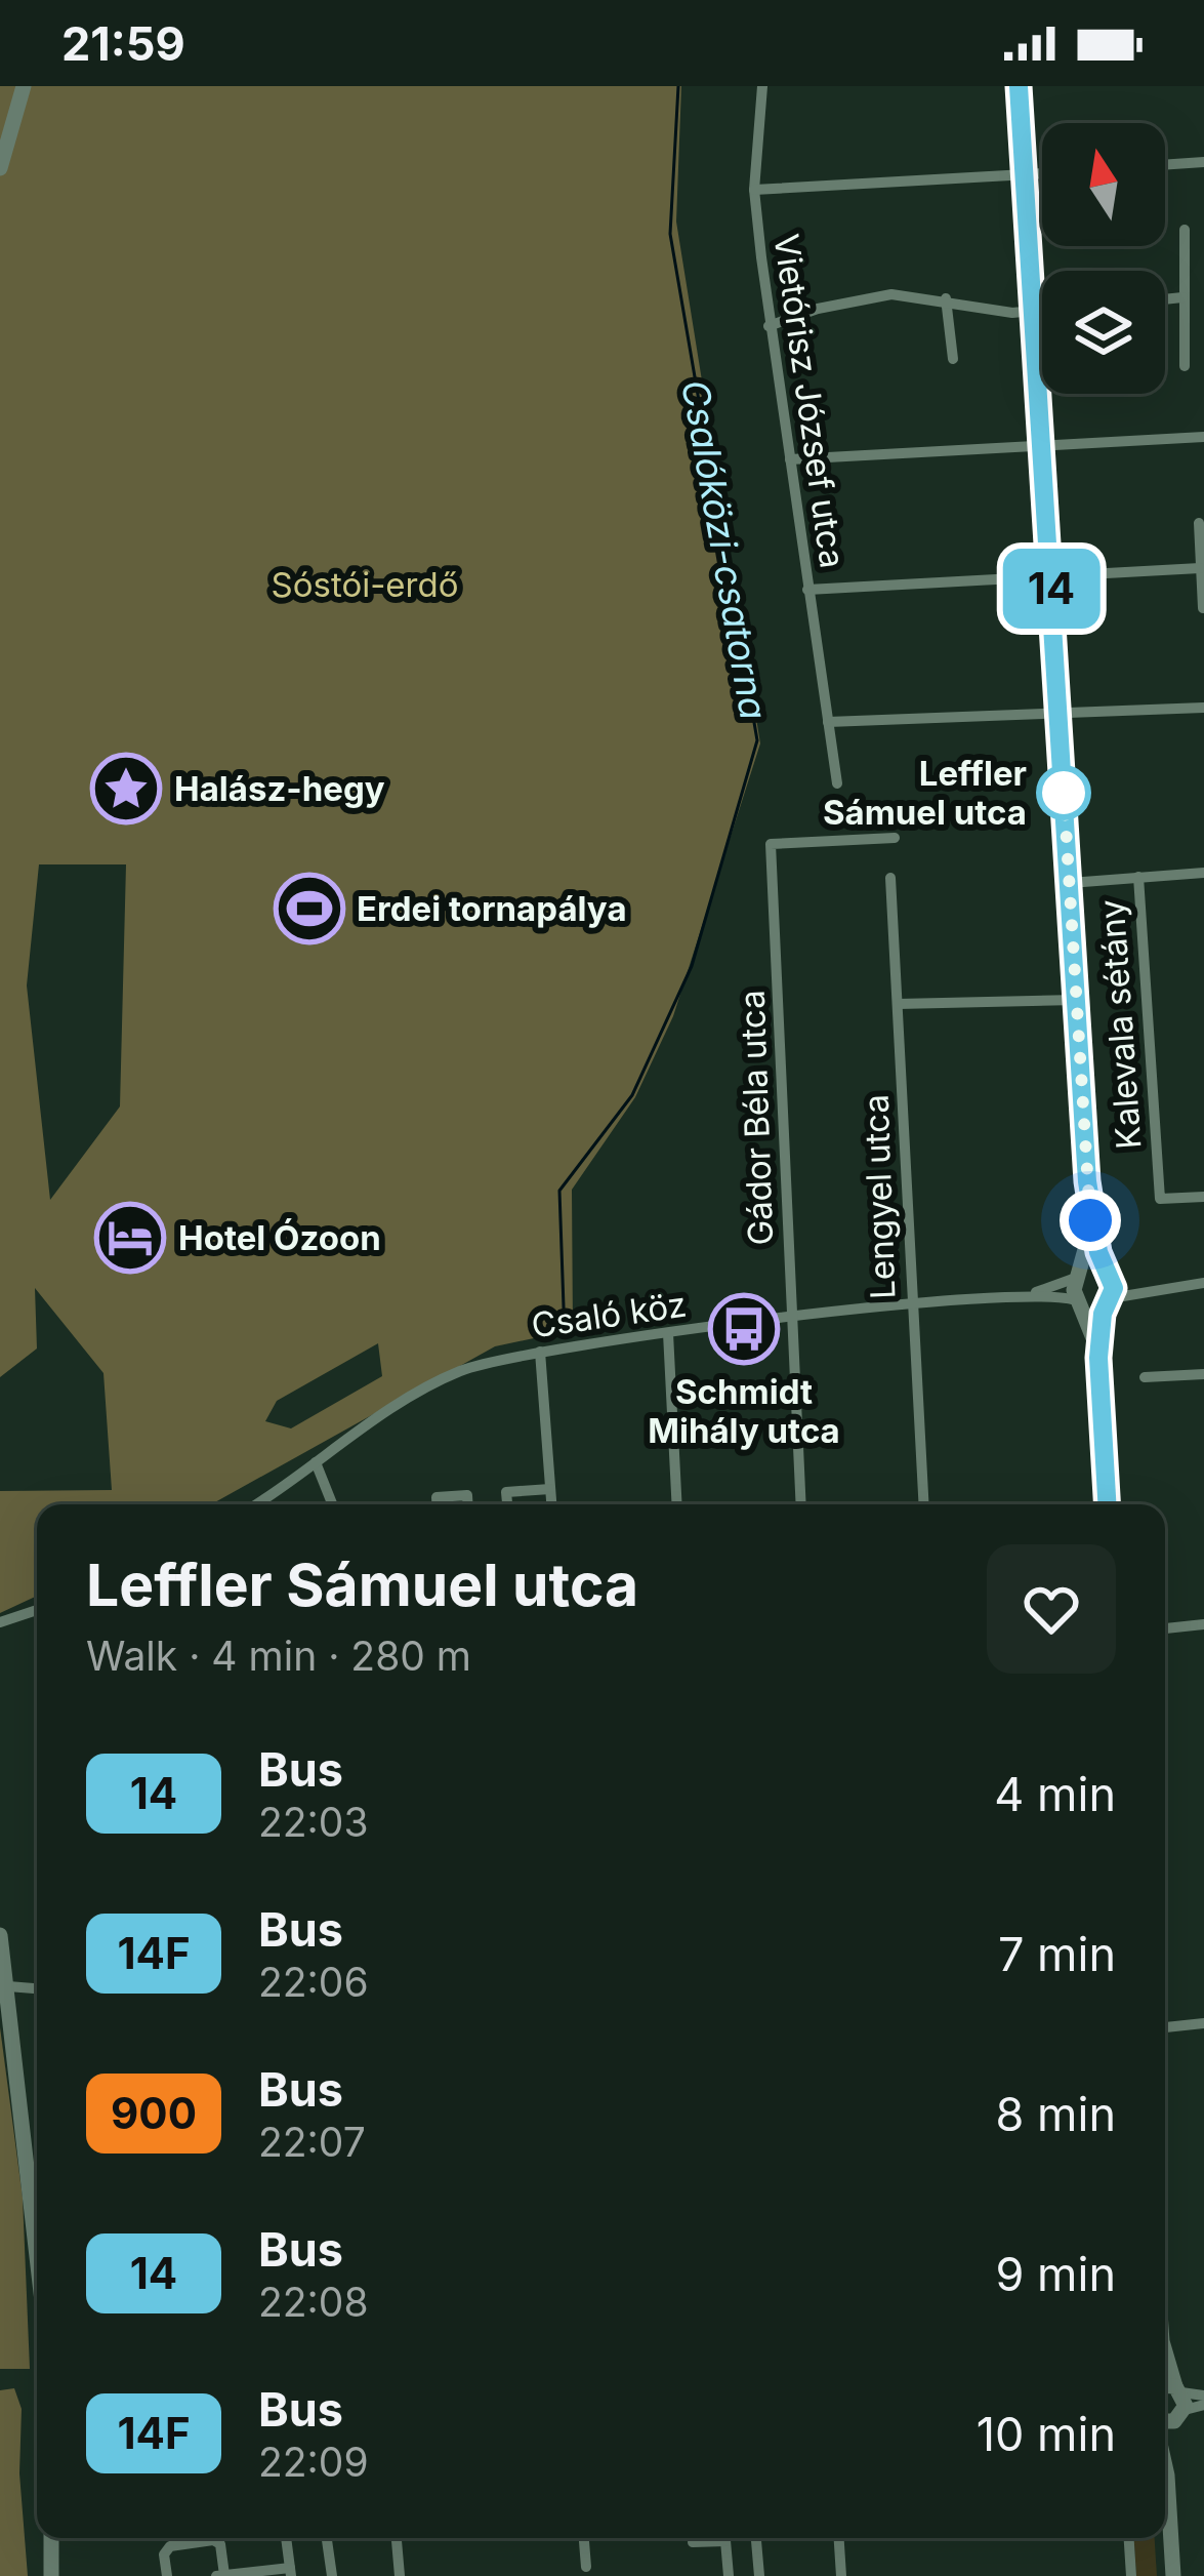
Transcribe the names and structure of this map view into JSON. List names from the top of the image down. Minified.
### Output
{"streets":{"street":["Vietórisz József utca","Kalevala sétány","Gádor Béla utca","Lengyel utca","Csaló köz"]},"crossings":[["Gádor Béla utca","Csaló köz"],["Lengyel utca","Csaló köz"]],"water":["Csalóközi-csatorna"],"parks":["Sóstói-erdő"],"places":{"place":["Halász-hegy"],"other":["Leffler Sámuel utca"],"sports":["Erdei tornapálya"],"hotel":["Hotel Ózoon"],"bus stop":["Schmidt Mihály utca"]},"lines":["bus line 14"],"north":"top","page":{"status":"21:59","on_map":"14","heading":["Leffler Sámuel utca","Walk · 4 min · 280 m"],"list":[{"mark":"14","name":"Bus","note":"22:03","value":"4 min"},{"mark":"14F","name":"Bus","note":"22:06","value":"7 min"},{"mark":"900","name":"Bus","note":"22:07","value":"8 min"},{"mark":"14","name":"Bus","note":"22:08","value":"9 min"},{"mark":"14F","name":"Bus","note":"22:09","value":"10 min"}]}}
